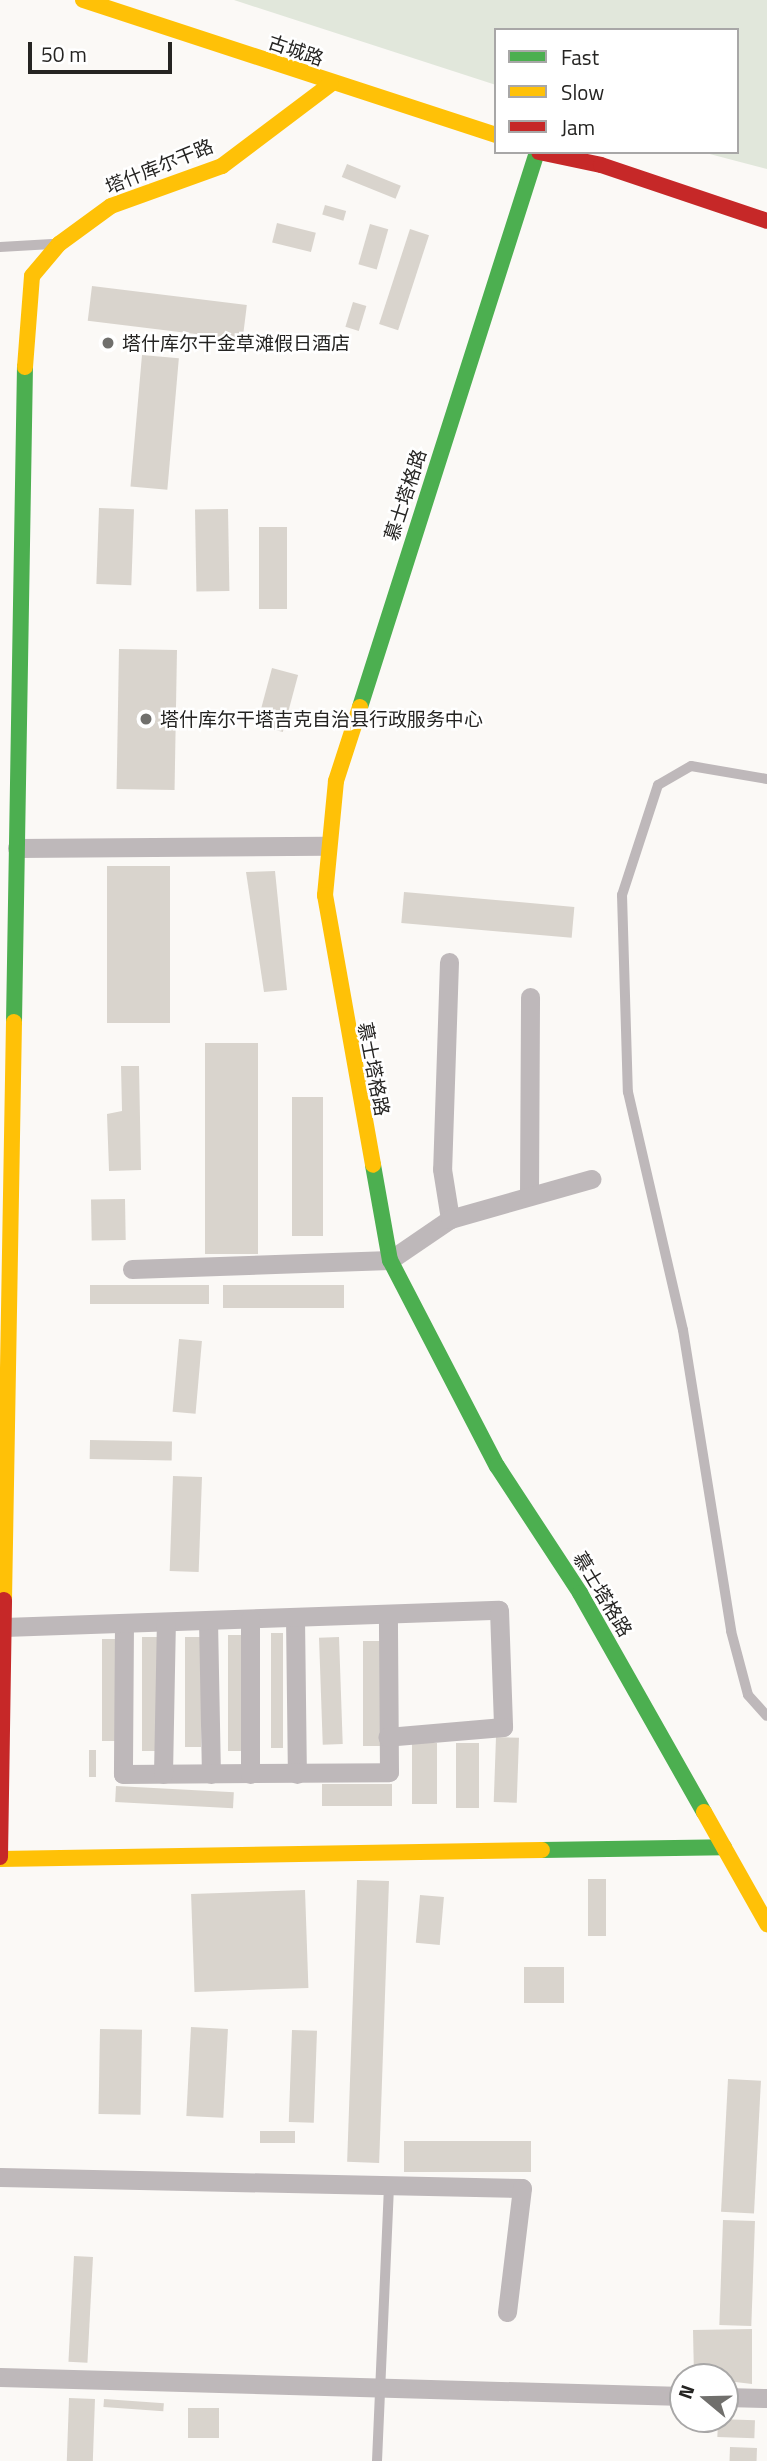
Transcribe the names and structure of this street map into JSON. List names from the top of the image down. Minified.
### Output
{"streets":{"street":["古城路","塔什库尔干路","慕士塔格路"]},"crossings":[["古城路","塔什库尔干路"]],"places":["塔什库尔干金草滩假日酒店","塔什库尔干塔吉克自治县行政服务中心"],"legend":["Fast","Slow","Jam"],"scale_bar":"50 m","north":"left"}
